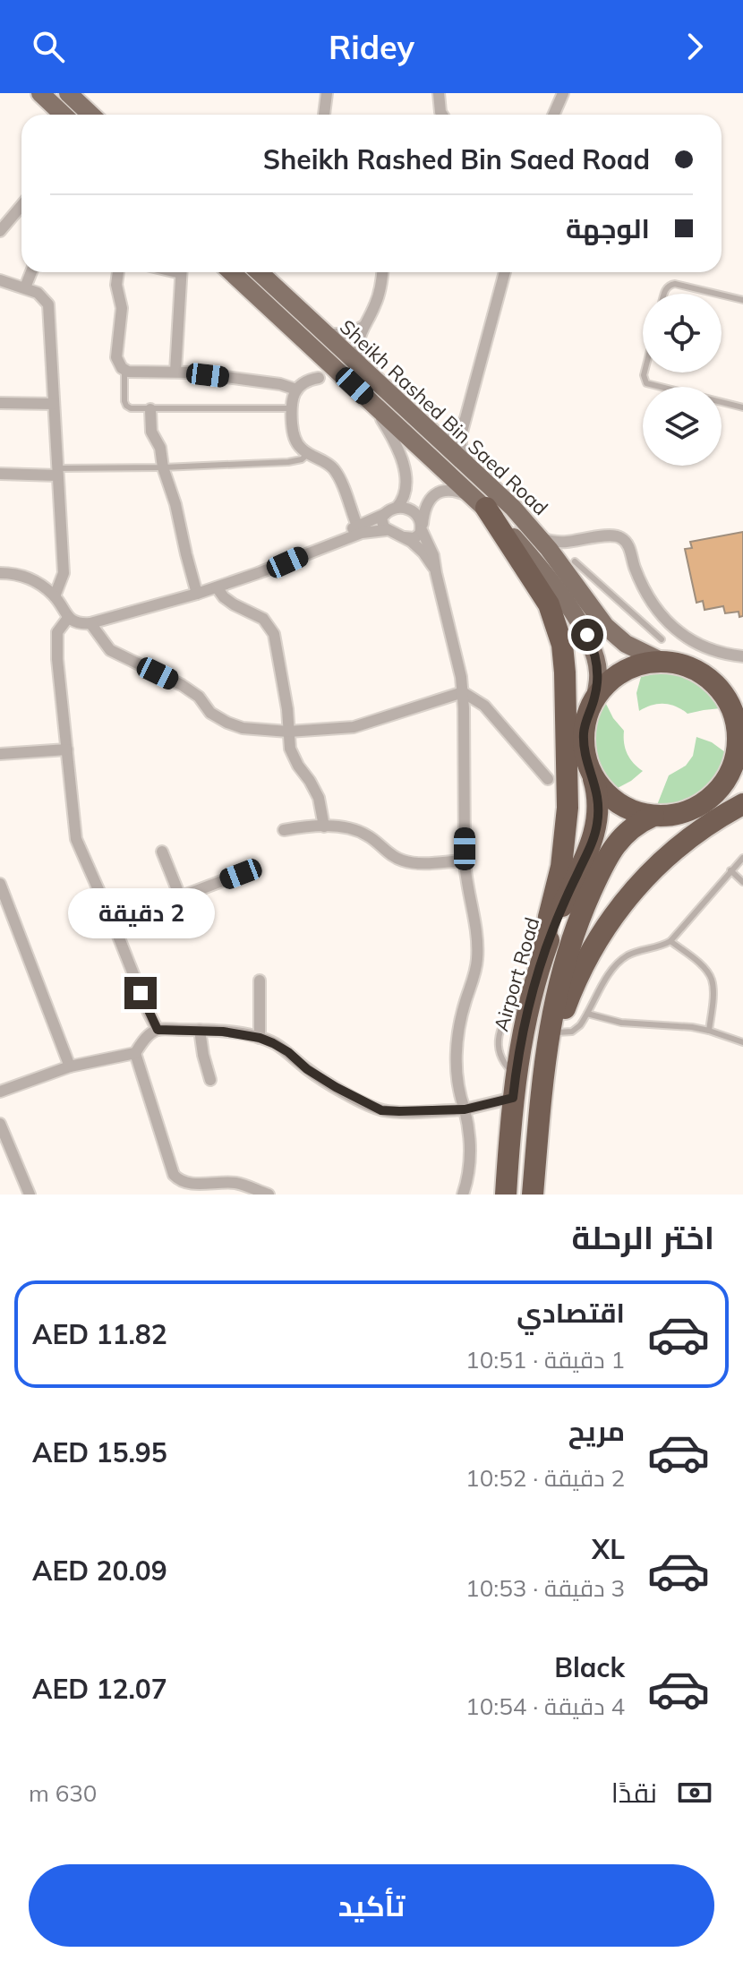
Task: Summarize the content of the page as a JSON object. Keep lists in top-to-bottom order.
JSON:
{
  "streets": {
    "highway": ["Airport Road"],
    "main road": ["Sheikh Rashed Bin Saed Road"]
  },
  "crossings": [
    ["Sheikh Rashed Bin Saed Road", "Airport Road"]
  ],
  "page": {
    "header": "Ridey",
    "banner": ["Sheikh Rashed Bin Saed Road", "الوجهة"],
    "bubble": "2 دقيقة",
    "heading": "اختر الرحلة",
    "list": [
      {
        "name": "اقتصادي",
        "note": "1 دقيقة · 10:51",
        "value": "AED 11.82"
      },
      {
        "name": "مريح",
        "note": "2 دقيقة · 10:52",
        "value": "AED 15.95"
      },
      {
        "name": "XL",
        "note": "3 دقيقة · 10:53",
        "value": "AED 20.09"
      },
      {
        "name": "Black",
        "note": "4 دقيقة · 10:54",
        "value": "AED 12.07"
      }
    ],
    "pay": ["نقدًا", "630 m"],
    "buttons": "تأكيد"
  }
}
